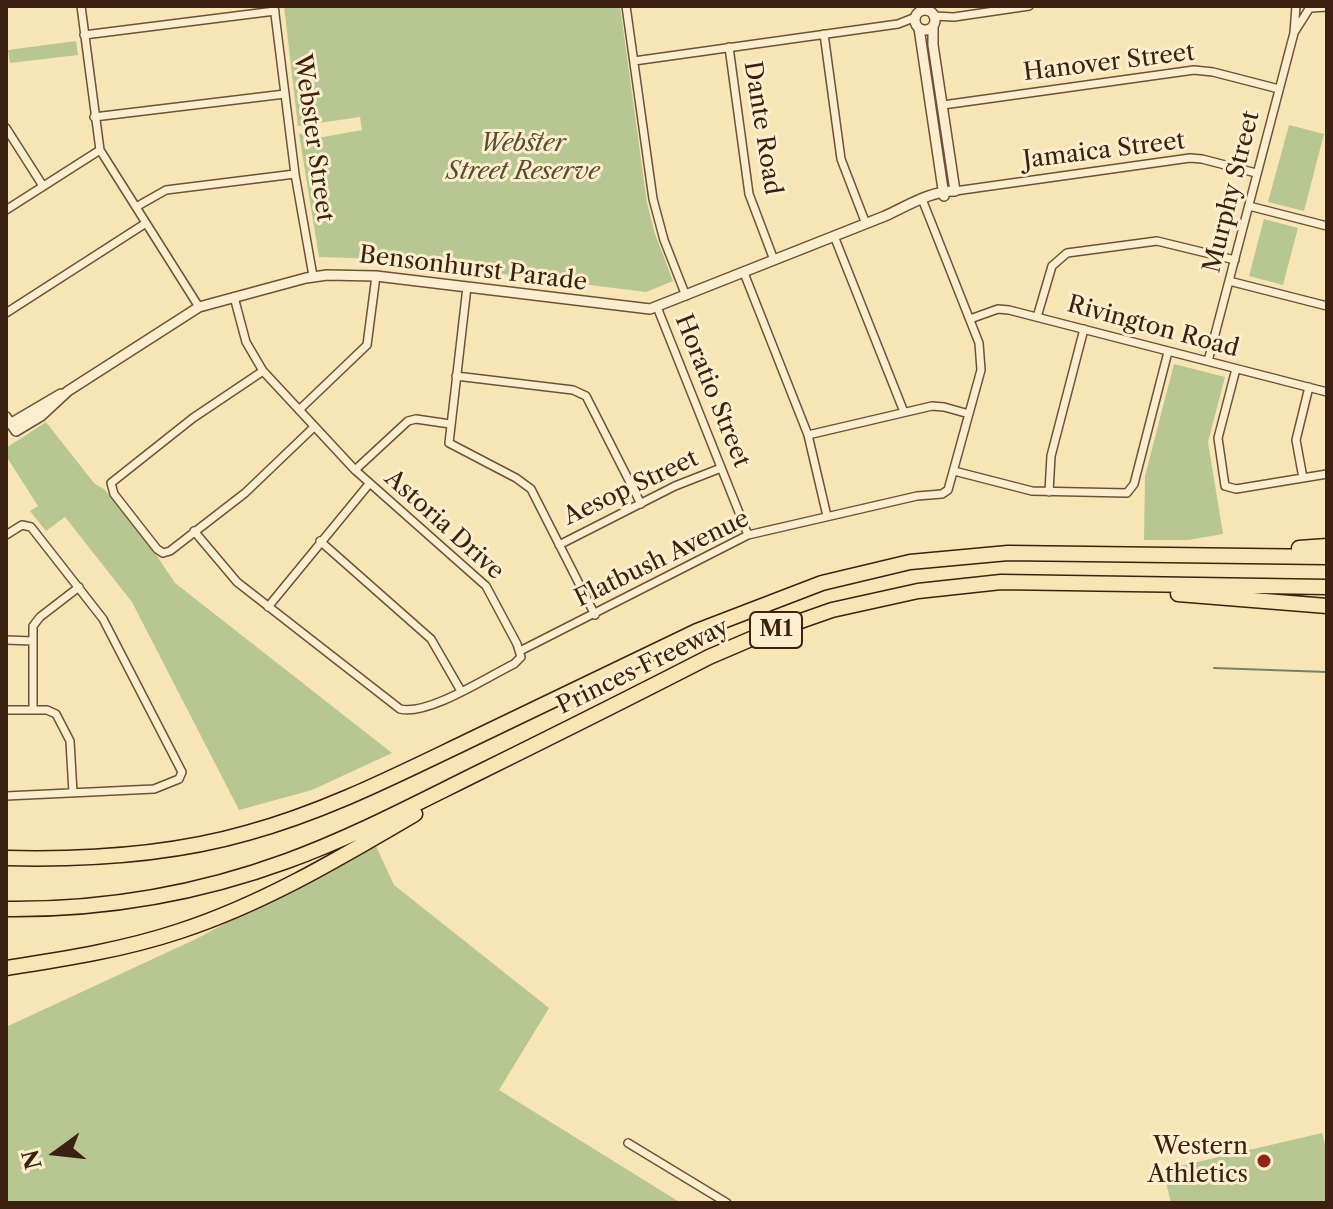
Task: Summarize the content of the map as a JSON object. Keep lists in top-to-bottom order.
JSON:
{
  "streets": {
    "highway": ["M1", "Princes Freeway"],
    "street": [
      "Hanover Street",
      "Dante Road",
      "Webster Street",
      "Jamaica Street",
      "Murphy Street",
      "Bensonhurst Parade",
      "Rivington Road",
      "Horatio Street",
      "Aesop Street",
      "Astoria Drive",
      "Flatbush Avenue"
    ]
  },
  "crossings": [
    ["Hanover Street", "Murphy Street"],
    ["Dante Road", "Bensonhurst Parade"],
    ["Webster Street", "Bensonhurst Parade"],
    ["Jamaica Street", "Murphy Street"],
    ["Jamaica Street", "Bensonhurst Parade"],
    ["Murphy Street", "Rivington Road"],
    ["Bensonhurst Parade", "Horatio Street"],
    ["Bensonhurst Parade", "Astoria Drive"],
    ["Horatio Street", "Aesop Street"],
    ["Horatio Street", "Flatbush Avenue"],
    ["Astoria Drive", "Flatbush Avenue"]
  ],
  "parks": ["Webster Street Reserve"],
  "places": ["Western Athletics"],
  "north": "left"
}
